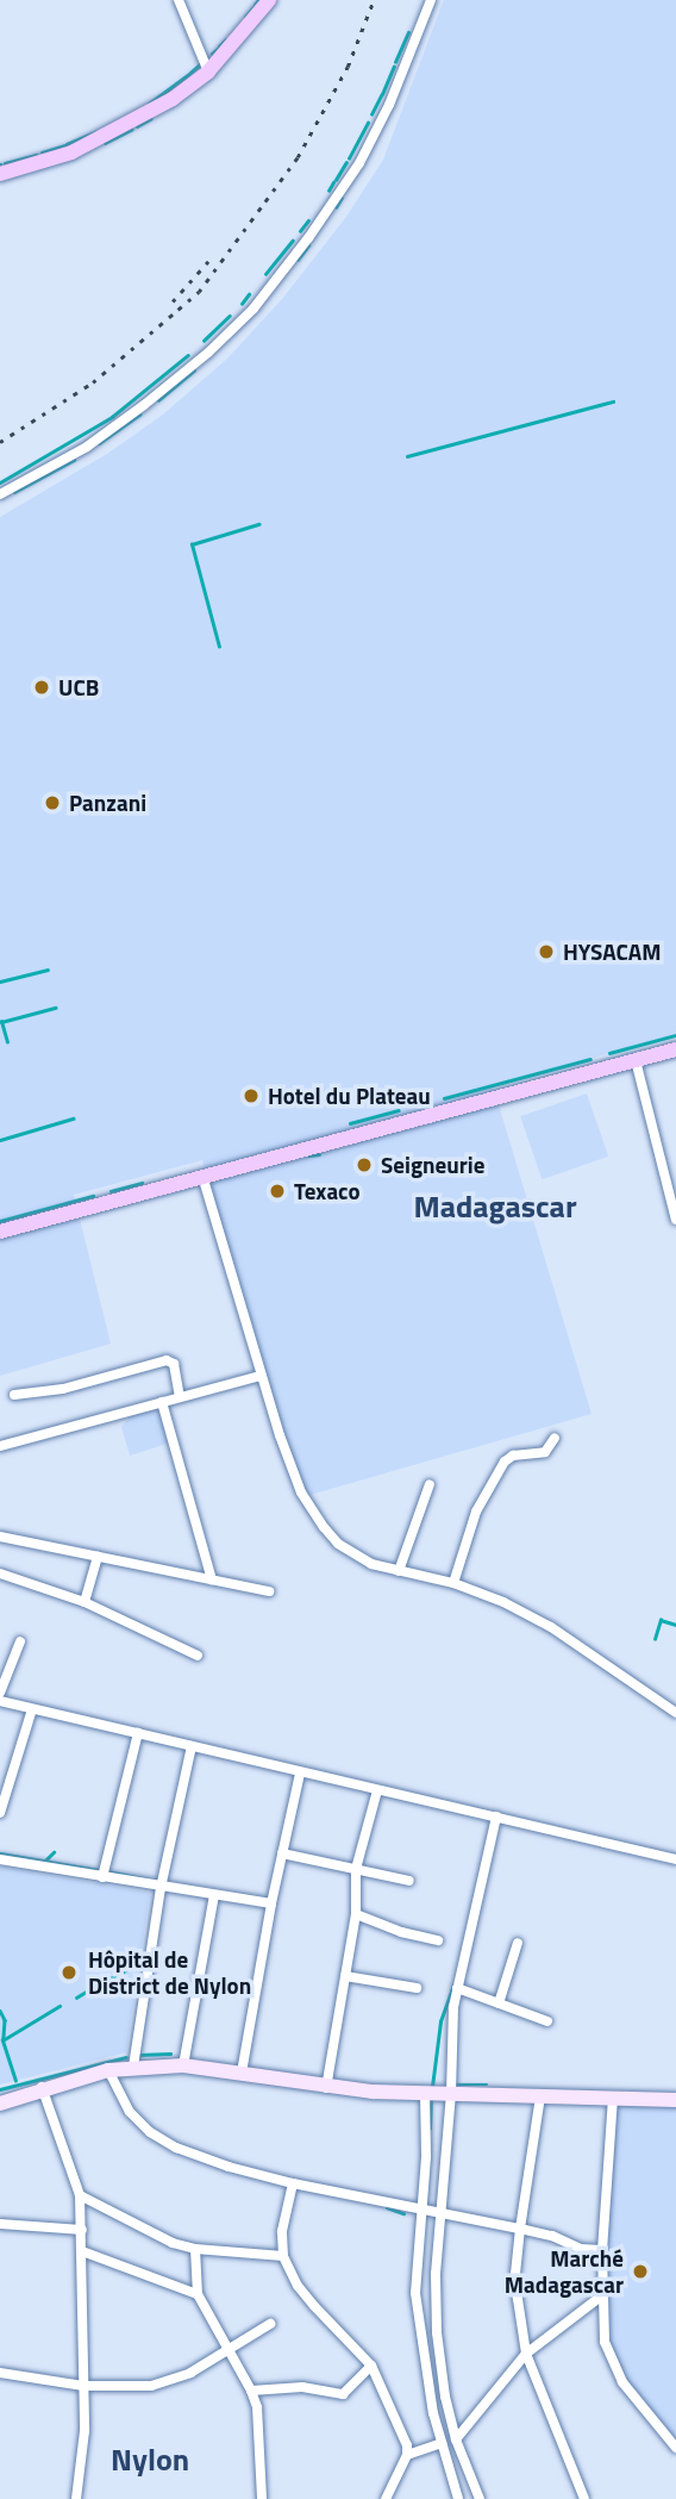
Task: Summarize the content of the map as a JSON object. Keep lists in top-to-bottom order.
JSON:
{
  "districts": ["Madagascar", "Nylon"],
  "places": [
    "UCB",
    "Panzani",
    "HYSACAM",
    "Hotel du Plateau",
    "Seigneurie",
    "Texaco",
    "Hôpital de District de Nylon",
    "Marché Madagascar"
  ]
}
